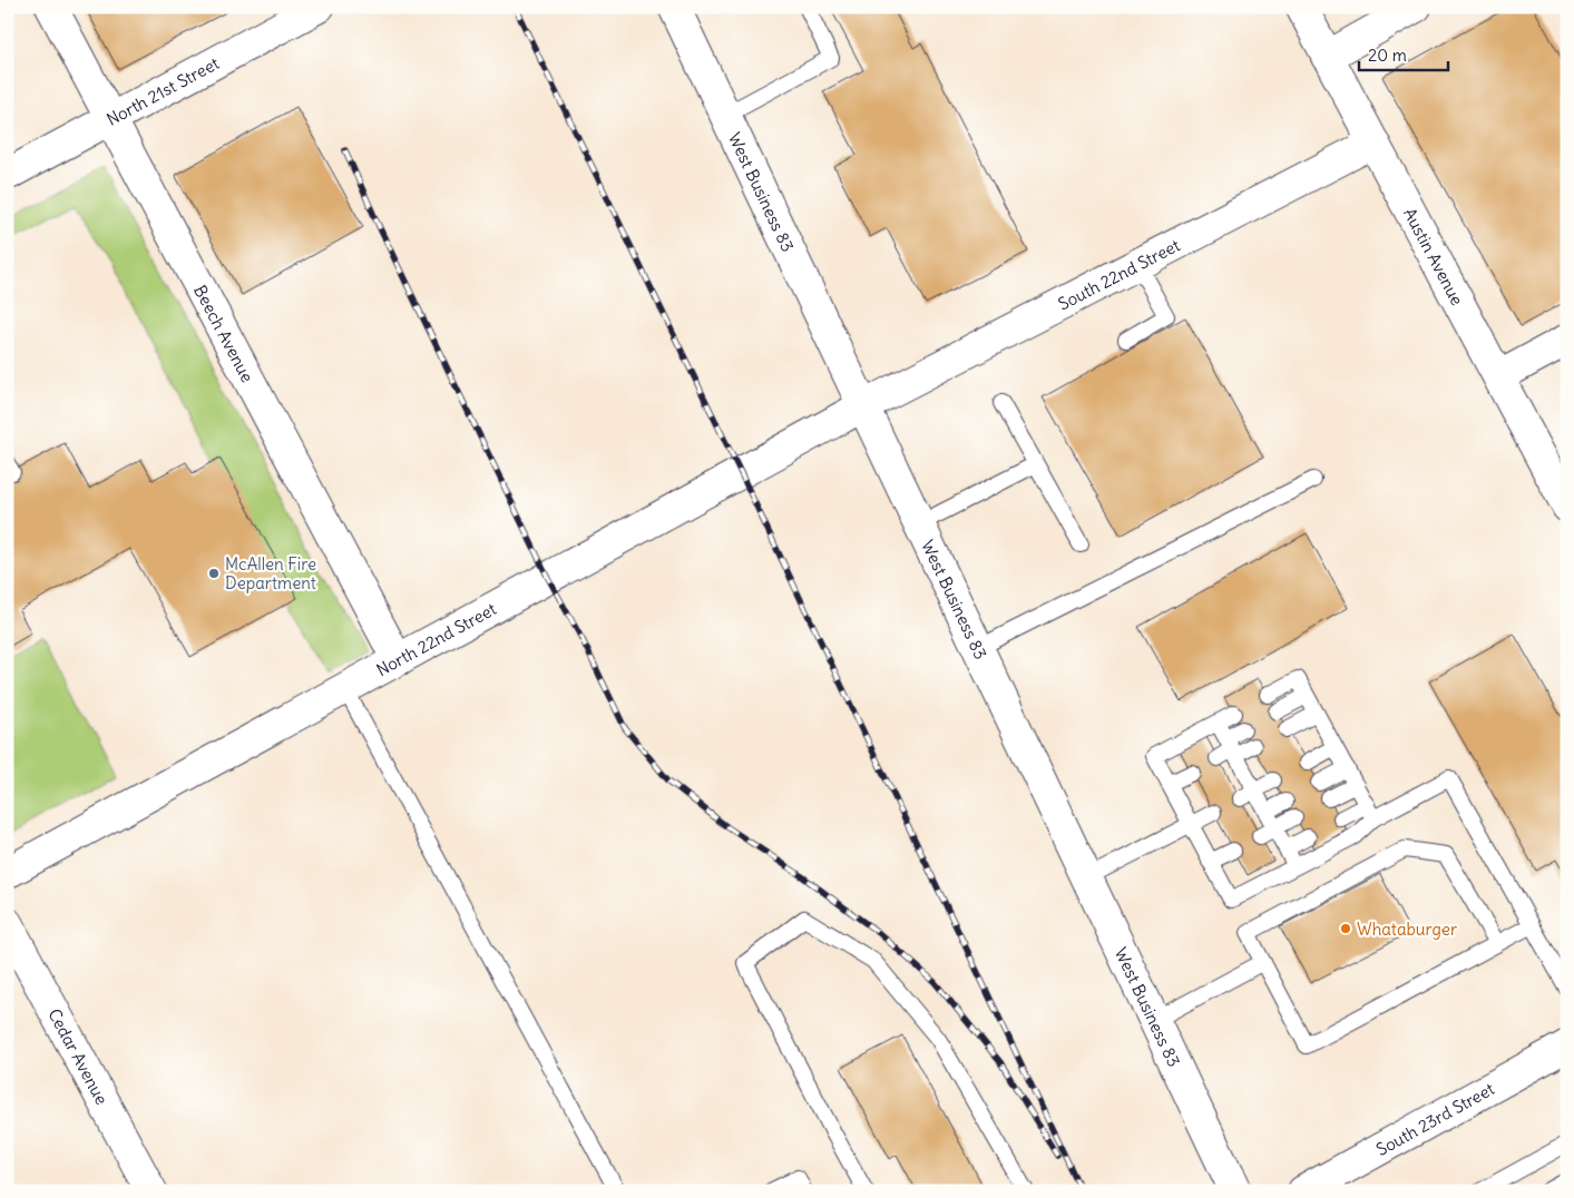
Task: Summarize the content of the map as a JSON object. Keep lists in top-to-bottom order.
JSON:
{
  "streets": {
    "street": [
      "North 21st Street",
      "West Business 83",
      "Austin Avenue",
      "South 22nd Street",
      "Beech Avenue",
      "North 22nd Street",
      "Cedar Avenue",
      "South 23rd Street"
    ]
  },
  "crossings": [
    ["North 21st Street", "Beech Avenue"],
    ["West Business 83", "South 22nd Street"],
    ["West Business 83", "North 22nd Street"],
    ["Austin Avenue", "South 22nd Street"],
    ["South 22nd Street", "North 22nd Street"],
    ["Beech Avenue", "North 22nd Street"]
  ],
  "places": ["McAllen Fire Department", "Whataburger"],
  "scale_bar": "20 m"
}
